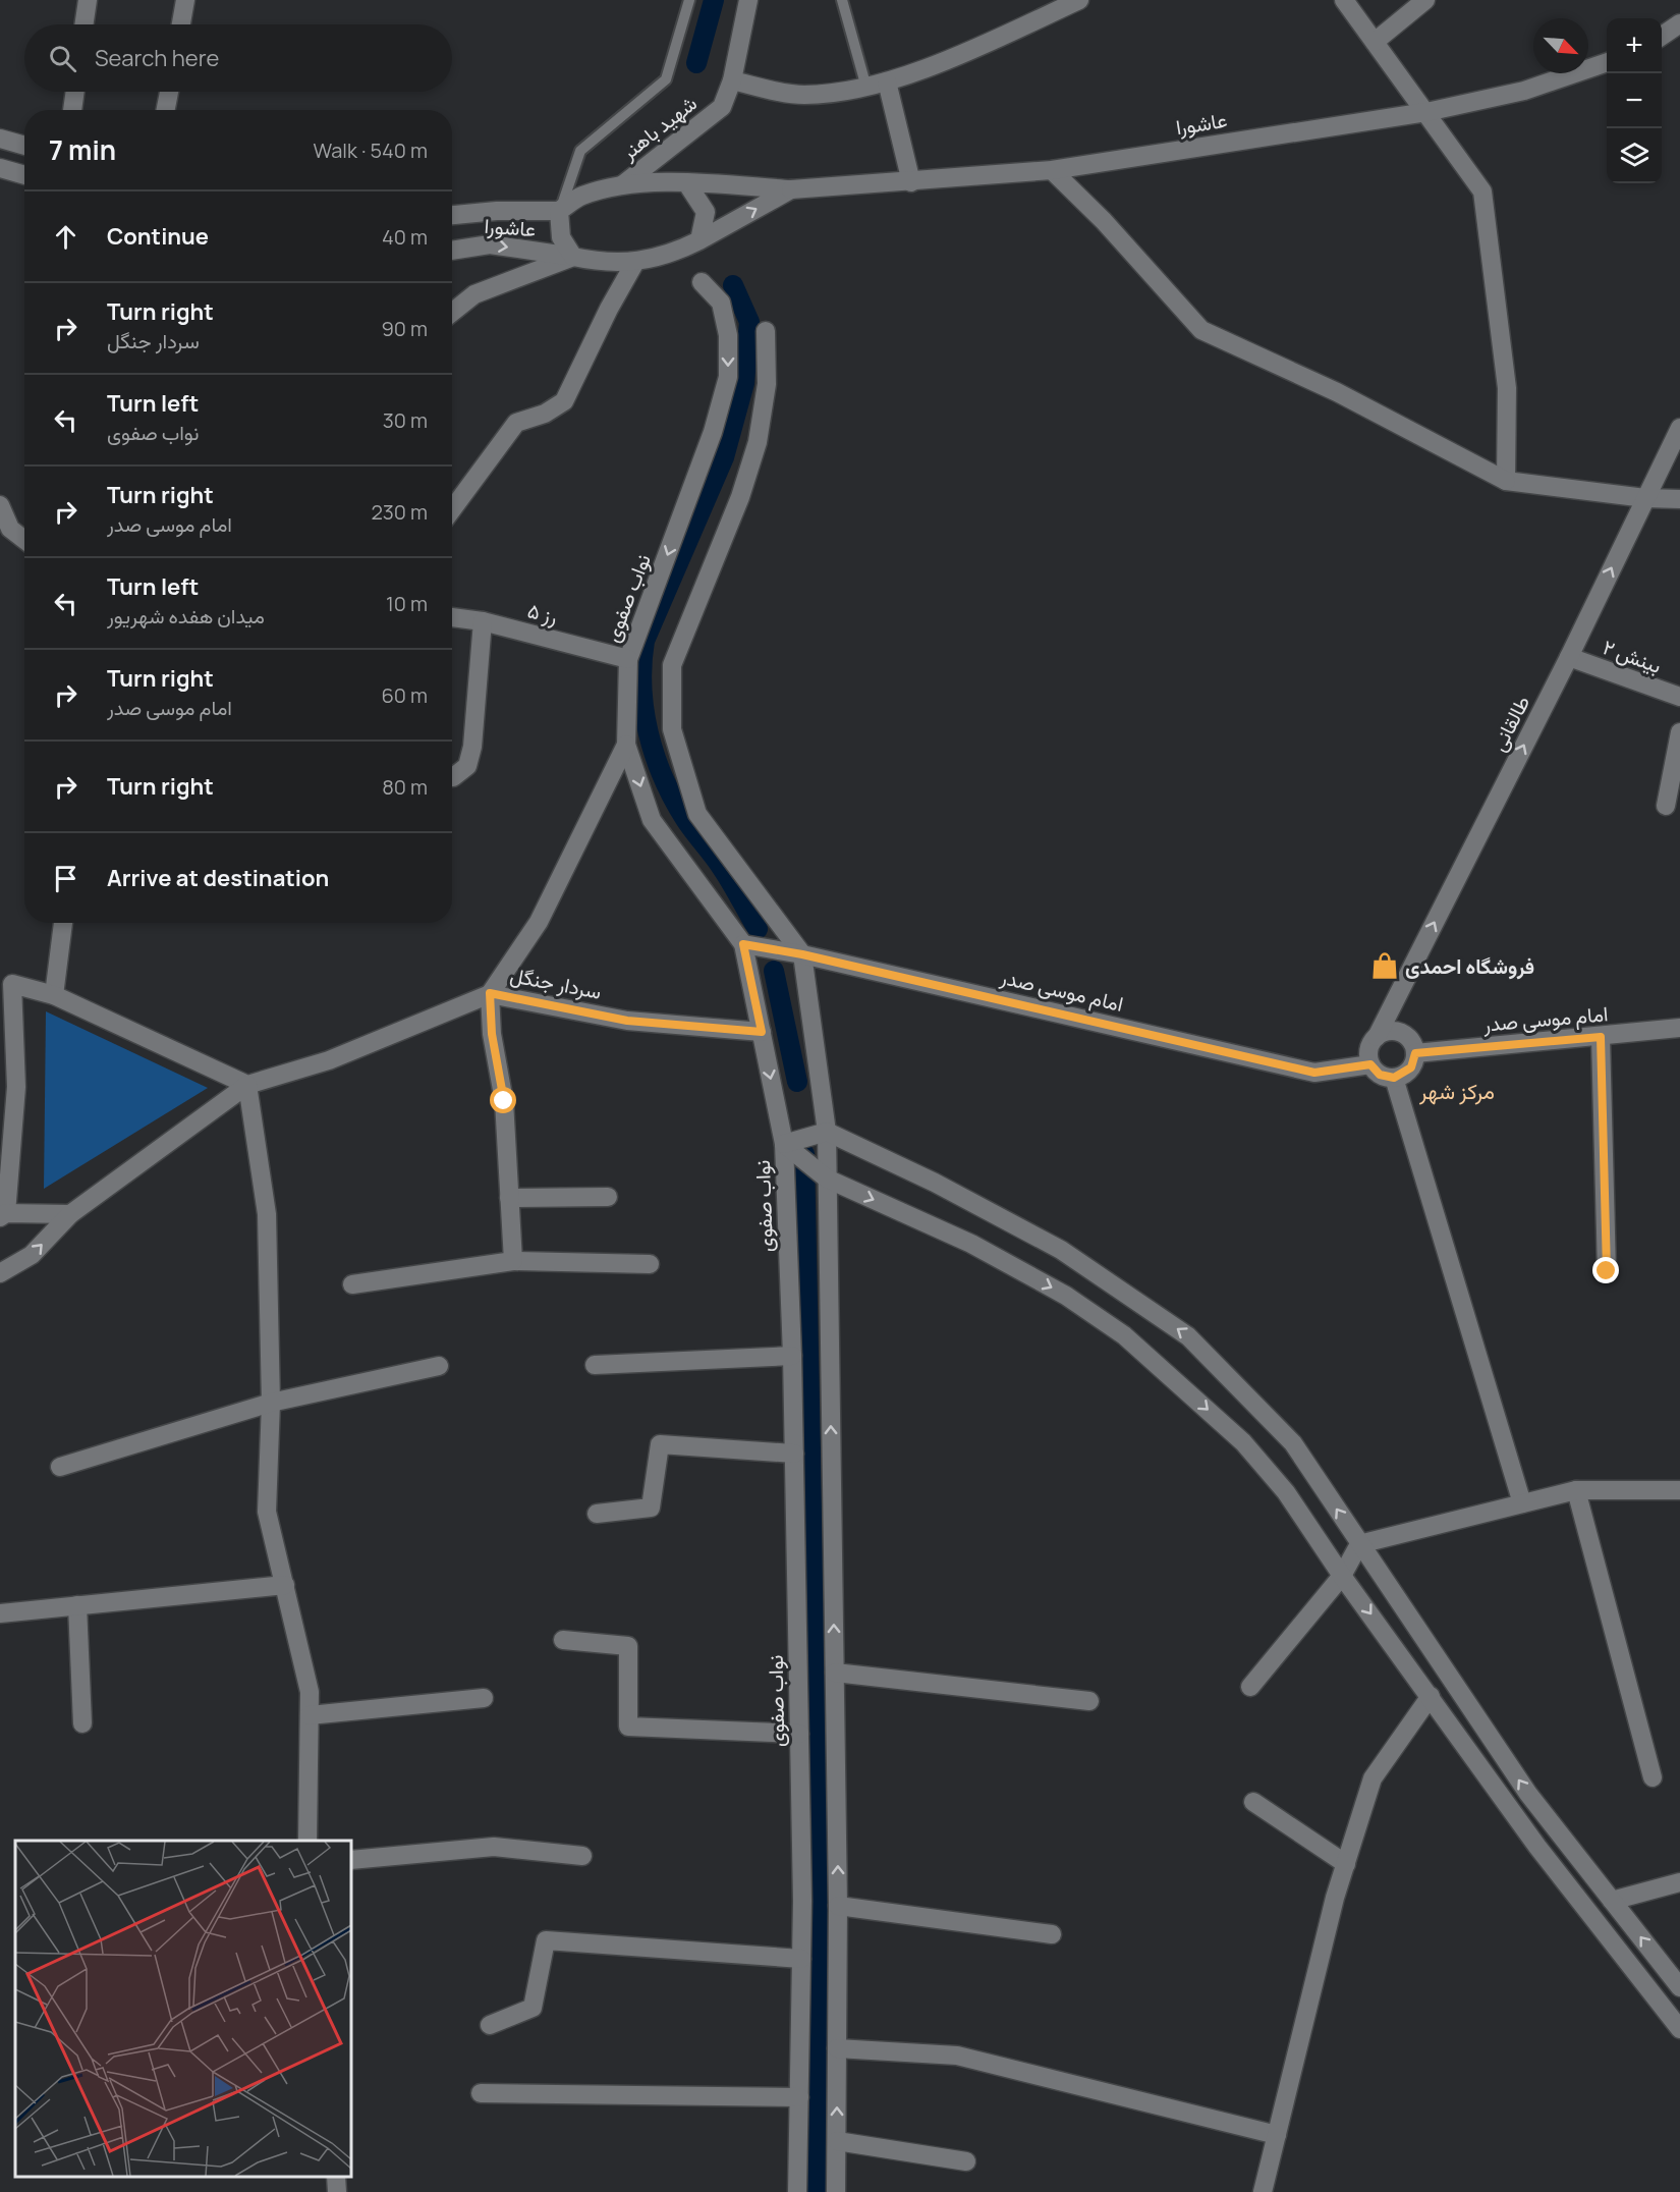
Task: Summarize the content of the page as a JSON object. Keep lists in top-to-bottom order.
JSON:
{
  "streets": {
    "street": [
      "عاشورا",
      "شهید باهنر",
      "نواب صفوی",
      "رز ۵",
      "بینش ۲",
      "طالقانی",
      "سردار جنگل",
      "امام موسی صدر"
    ]
  },
  "crossings": [
    ["عاشورا", "شهید باهنر"],
    ["نواب صفوی", "رز ۵"],
    ["نواب صفوی", "سردار جنگل"],
    ["نواب صفوی", "امام موسی صدر"],
    ["بینش ۲", "طالقانی"],
    ["طالقانی", "امام موسی صدر"]
  ],
  "one_way": ["طالقانی"],
  "districts": ["مرکز شهر"],
  "places": {
    "shop": ["فروشگاه احمدی"]
  },
  "north": "bottom right",
  "page": {
    "map_buttons": ["+", "−"],
    "search": "Search here",
    "heading": ["7 min", "Walk · 540 m"],
    "list": [
      ["Continue", "40 m"],
      ["Turn right", "سردار جنگل", "90 m"],
      ["Turn left", "نواب صفوی", "30 m"],
      ["Turn right", "امام موسی صدر", "230 m"],
      ["Turn left", "میدان هفده شهریور", "10 m"],
      ["Turn right", "امام موسی صدر", "60 m"],
      ["Turn right", "80 m"],
      "Arrive at destination"
    ]
  }
}
